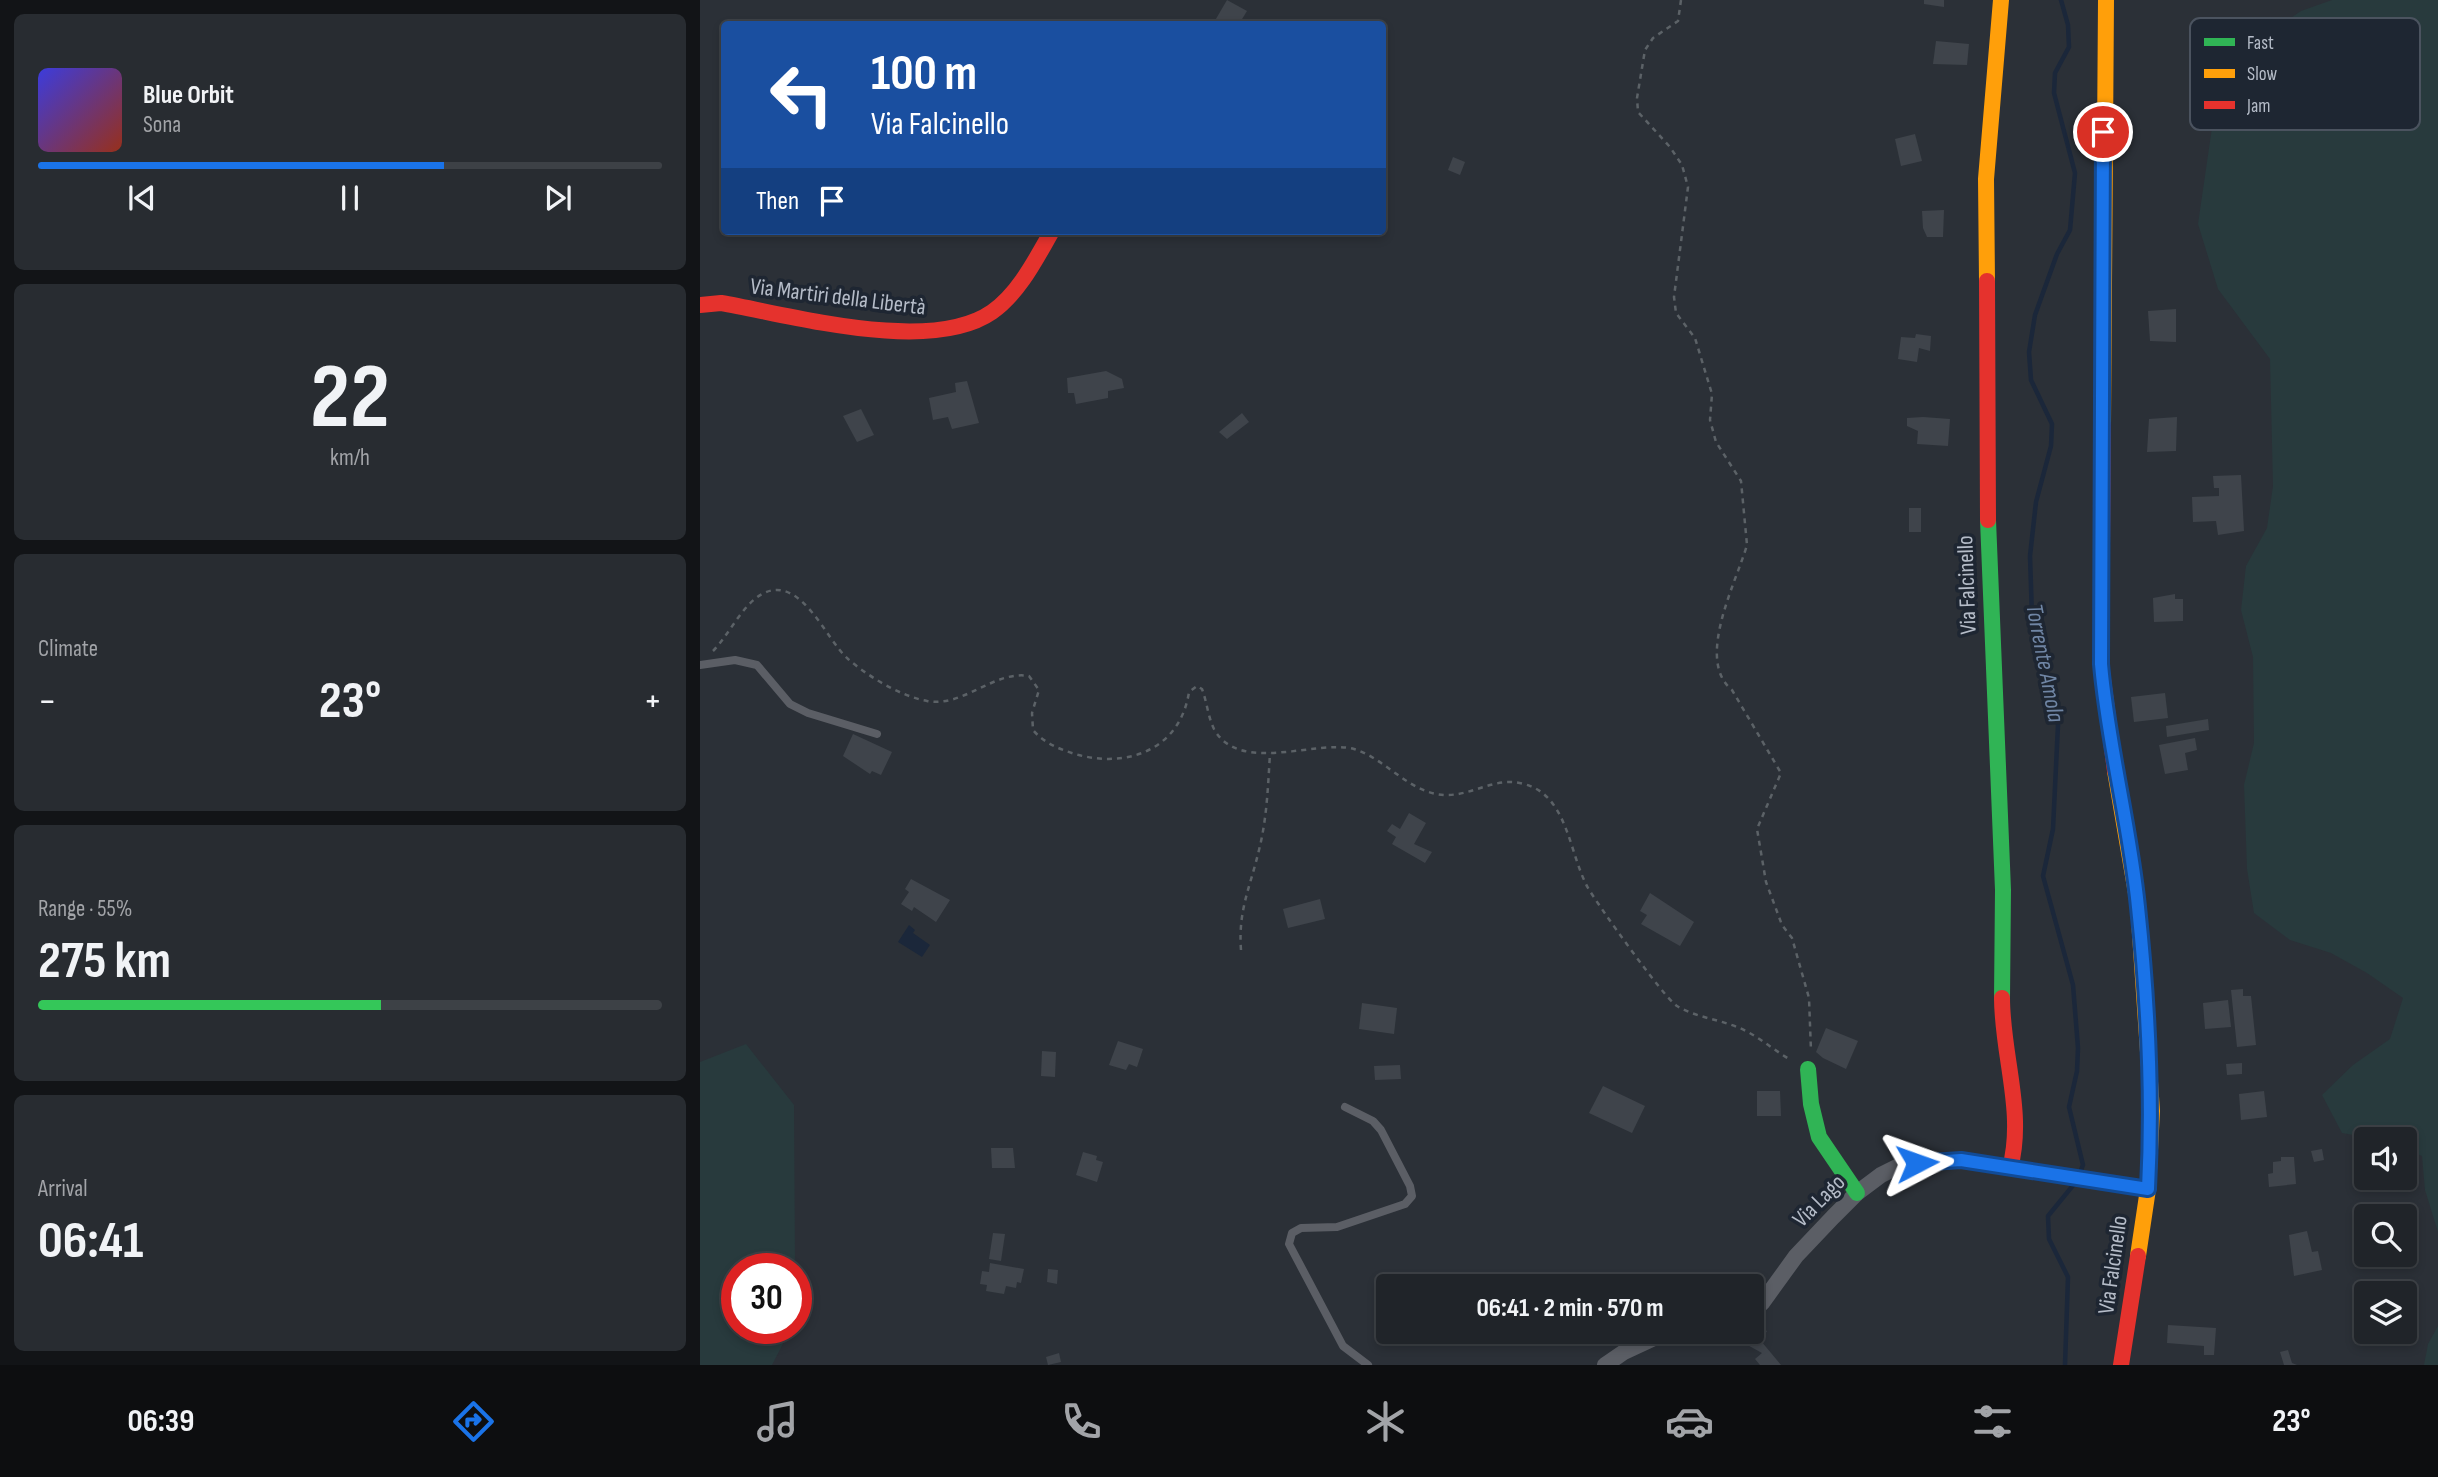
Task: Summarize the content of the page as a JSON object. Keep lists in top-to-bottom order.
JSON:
{
  "streets": {
    "street": ["Via Martiri della Libertà", "Via Falcinello", "Via Lago"]
  },
  "crossings": [
    ["Via Falcinello", "Via Lago"]
  ],
  "water": ["Torrente Amola"],
  "legend": ["Fast", "Slow", "Jam"],
  "page": {
    "turn": ["100 m", "Via Falcinello"],
    "song": ["Blue Orbit", "Sona"],
    "then": "Then",
    "tile": [
      ["22", "km/h"],
      "Climate",
      ["Range · 55%", "275 km"],
      ["Arrival", "06:41"]
    ],
    "heat": ["−", "23°", "+"],
    "limit": "30",
    "trip": "06:41 · 2 min · 570 m",
    "tabs": ["06:39", "23°"]
  }
}
